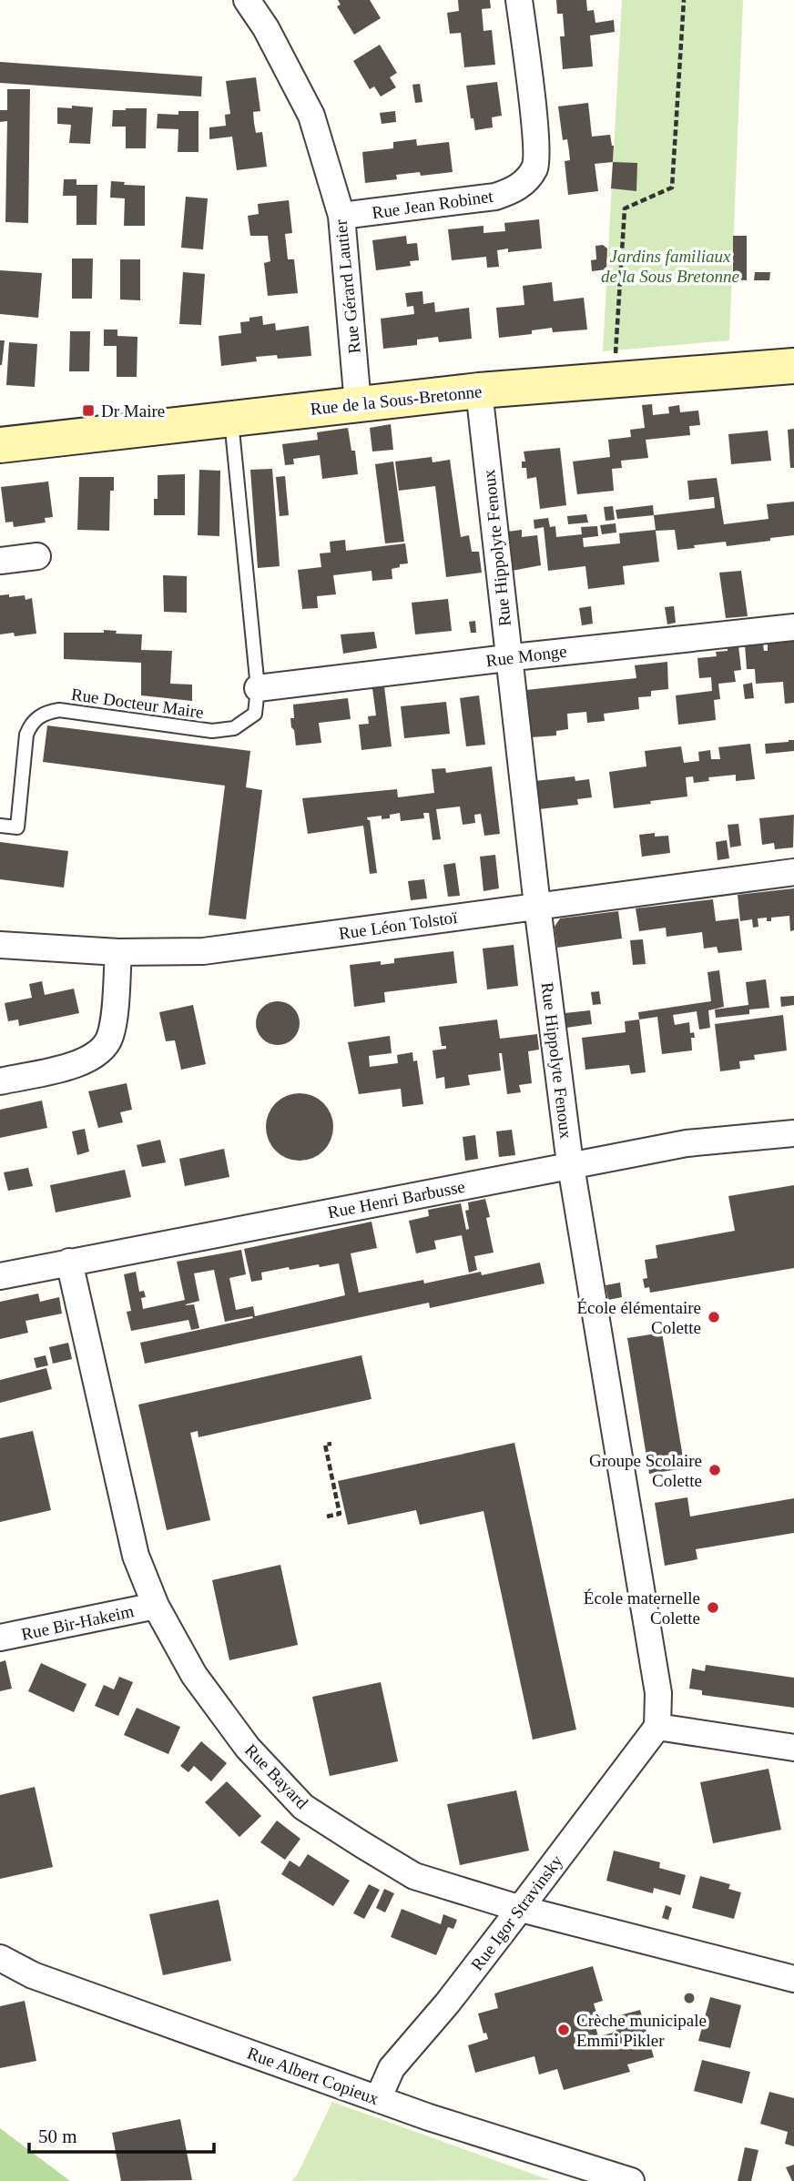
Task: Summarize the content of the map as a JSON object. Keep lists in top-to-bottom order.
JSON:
{
  "streets": {
    "street": [
      "Rue Jean Robinet",
      "Rue Gérard Lautier",
      "Rue de la Sous-Bretonne",
      "Rue Hippolyte Fenoux",
      "Rue Monge",
      "Rue Léon Tolstoï",
      "Rue Henri Barbusse",
      "Rue Bir-Hakeim",
      "Rue Bayard",
      "Rue Igor Stravinsky",
      "Rue Albert Copieux"
    ],
    "lane": ["Rue Docteur Maire"]
  },
  "crossings": [
    ["Rue Jean Robinet", "Rue Gérard Lautier"],
    ["Rue Gérard Lautier", "Rue de la Sous-Bretonne"],
    ["Rue de la Sous-Bretonne", "Rue Hippolyte Fenoux"],
    ["Rue de la Sous-Bretonne", "Rue Docteur Maire"],
    ["Rue Hippolyte Fenoux", "Rue Monge"],
    ["Rue Hippolyte Fenoux", "Rue Léon Tolstoï"],
    ["Rue Hippolyte Fenoux", "Rue Henri Barbusse"],
    ["Rue Hippolyte Fenoux", "Rue Igor Stravinsky"],
    ["Rue Monge", "Rue Docteur Maire"],
    ["Rue Henri Barbusse", "Rue Bayard"],
    ["Rue Bir-Hakeim", "Rue Bayard"],
    ["Rue Bayard", "Rue Igor Stravinsky"],
    ["Rue Igor Stravinsky", "Rue Albert Copieux"]
  ],
  "parks": ["Jardins familiaux de la Sous Bretonne"],
  "places": {
    "transit": ["Dr Maire"],
    "other": [
      "École élémentaire Colette",
      "Groupe Scolaire Colette",
      "École maternelle Colette",
      "Crèche municipale Emmi Pikler"
    ]
  },
  "scale_bar": "50 m"
}
